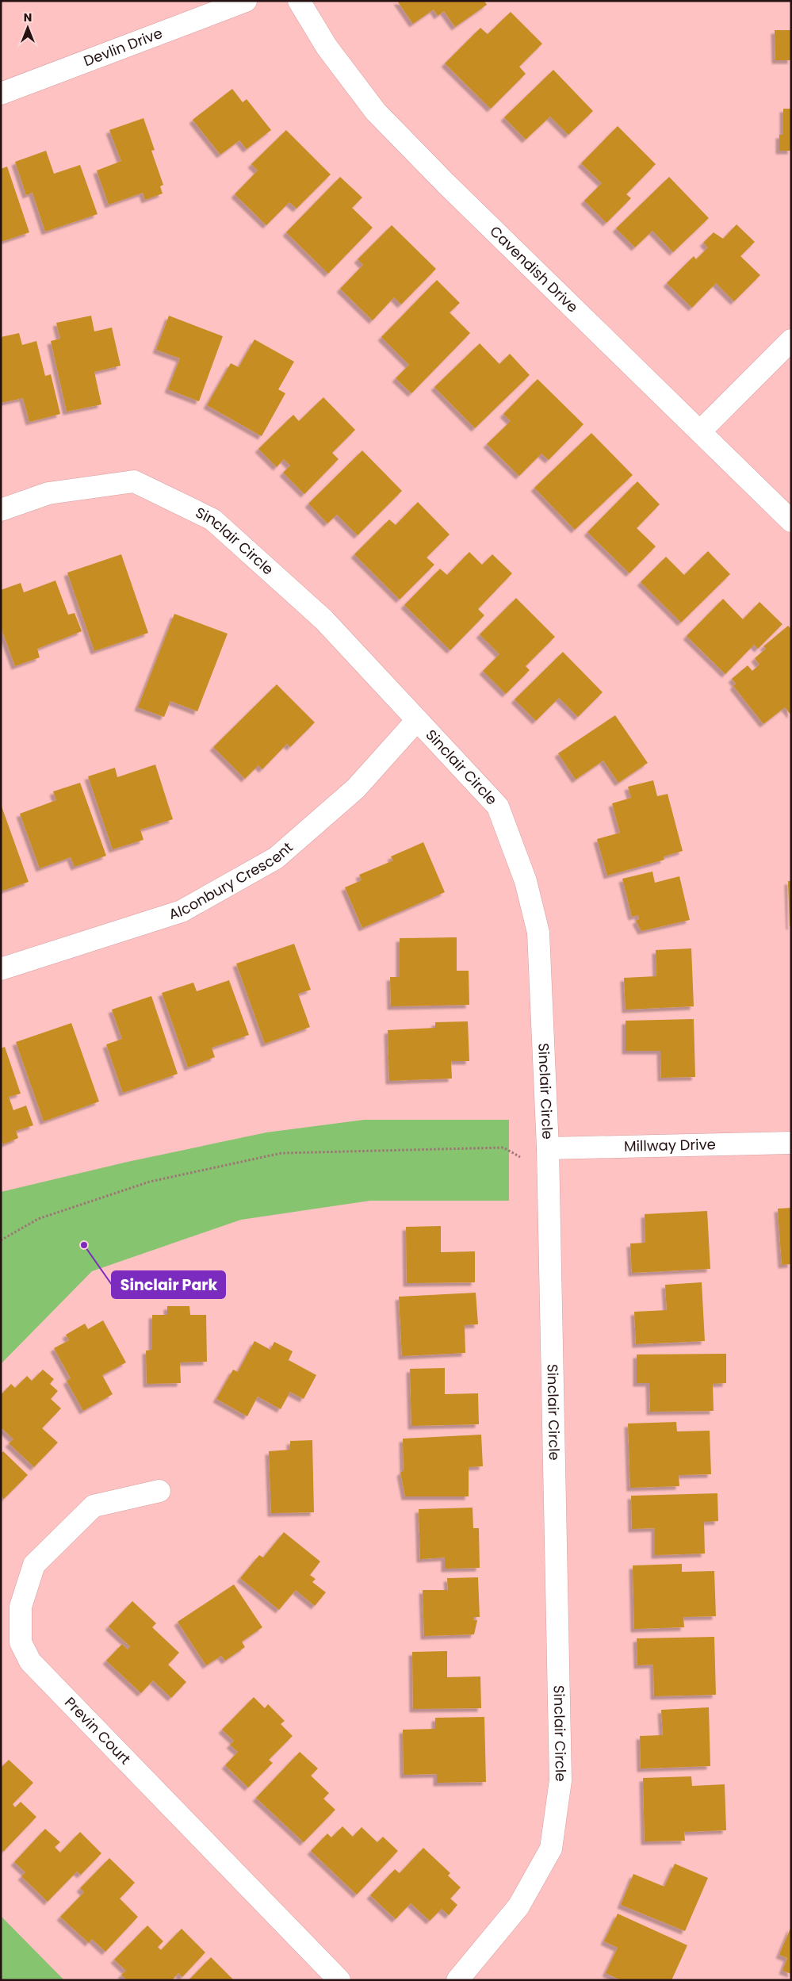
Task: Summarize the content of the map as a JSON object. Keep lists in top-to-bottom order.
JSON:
{
  "streets": {
    "street": [
      "Devlin Drive",
      "Cavendish Drive",
      "Sinclair Circle",
      "Alconbury Crescent",
      "Millway Drive",
      "Previn Court"
    ]
  },
  "crossings": [
    ["Sinclair Circle", "Alconbury Crescent"],
    ["Sinclair Circle", "Millway Drive"]
  ],
  "places": ["Sinclair Park"],
  "north": "top"
}
